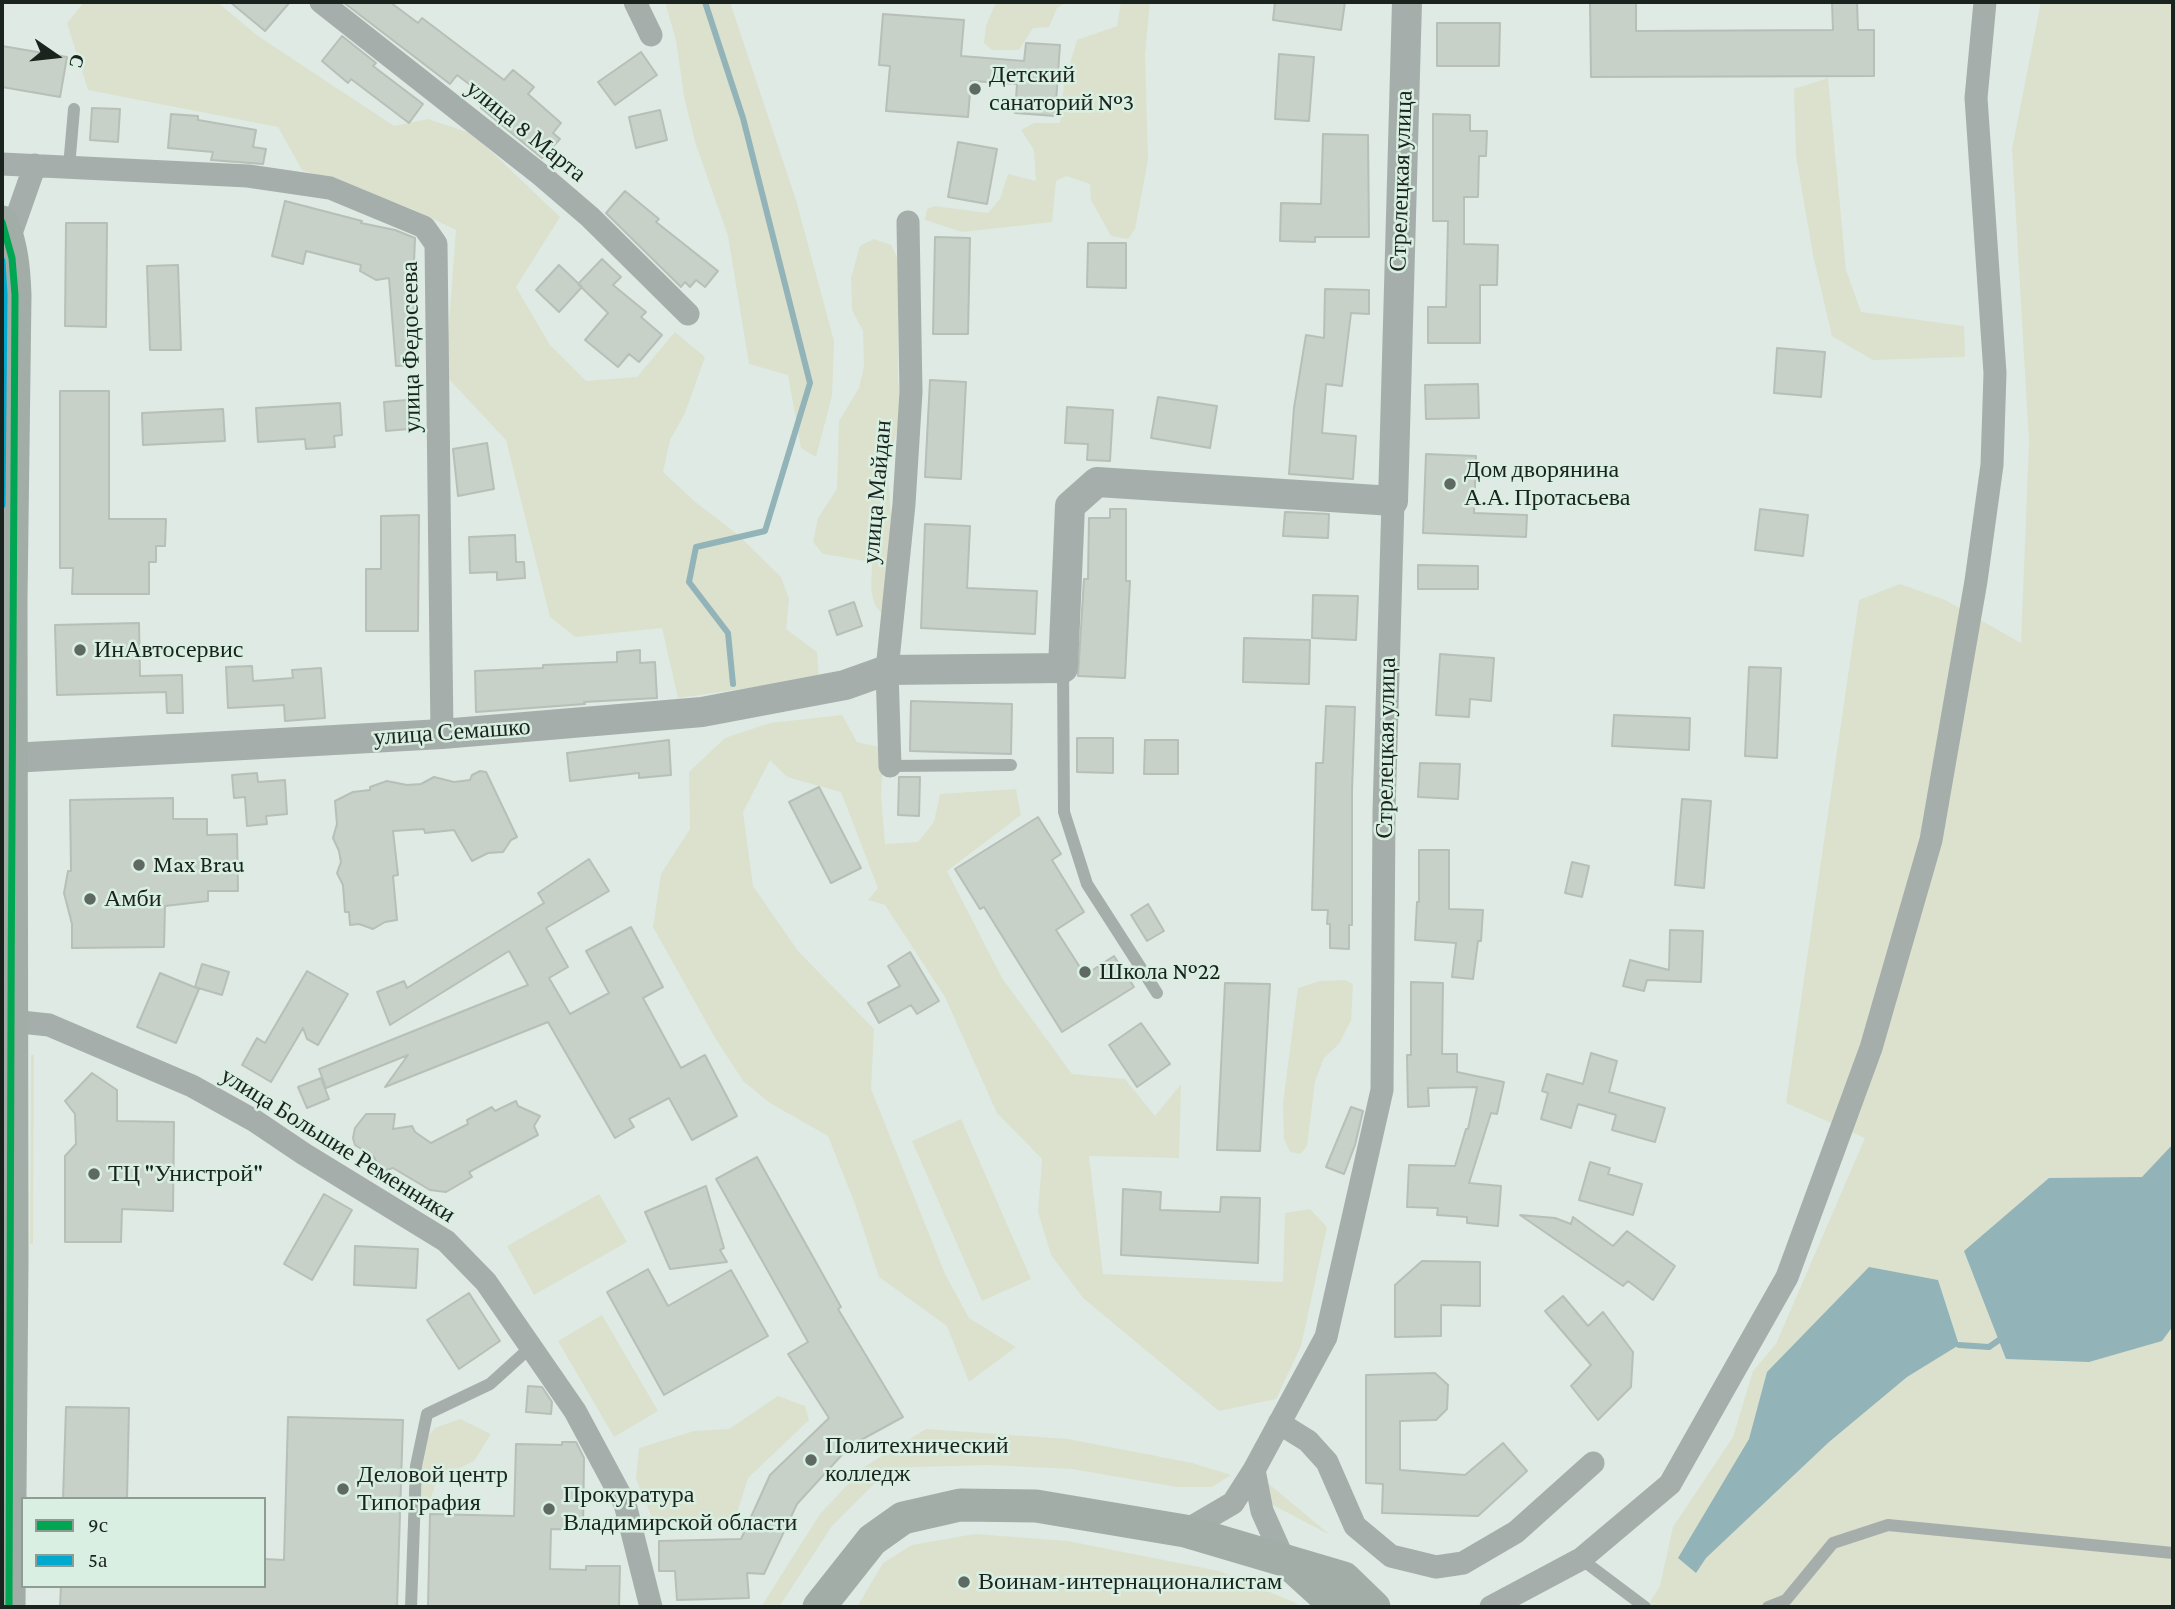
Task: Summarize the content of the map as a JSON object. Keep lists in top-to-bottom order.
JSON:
{
  "streets": {
    "street": [
      "улица 8 Марта",
      "Стрелецкая улица",
      "улица Федосеева",
      "улица Майдан",
      "улица Семашко",
      "улица Большие Ременники"
    ]
  },
  "crossings": [
    ["улица Федосеева", "улица Семашко"],
    ["улица Майдан", "улица Семашко"]
  ],
  "places": [
    "Детский санаторий №3",
    "Дом дворянина А.А. Протасьева",
    "ИнАвтосервис",
    "Max Brau",
    "Амби",
    "Школа №22",
    "ТЦ \"Унистрой\"",
    "Политехнический колледж",
    "Деловой центр Типография",
    "Прокуратура Владимирской области",
    "Воинам-интернационалистам"
  ],
  "lines": ["transit line 9с", "transit line 5а"],
  "legend": ["9с", "5а"],
  "north": "right"
}
